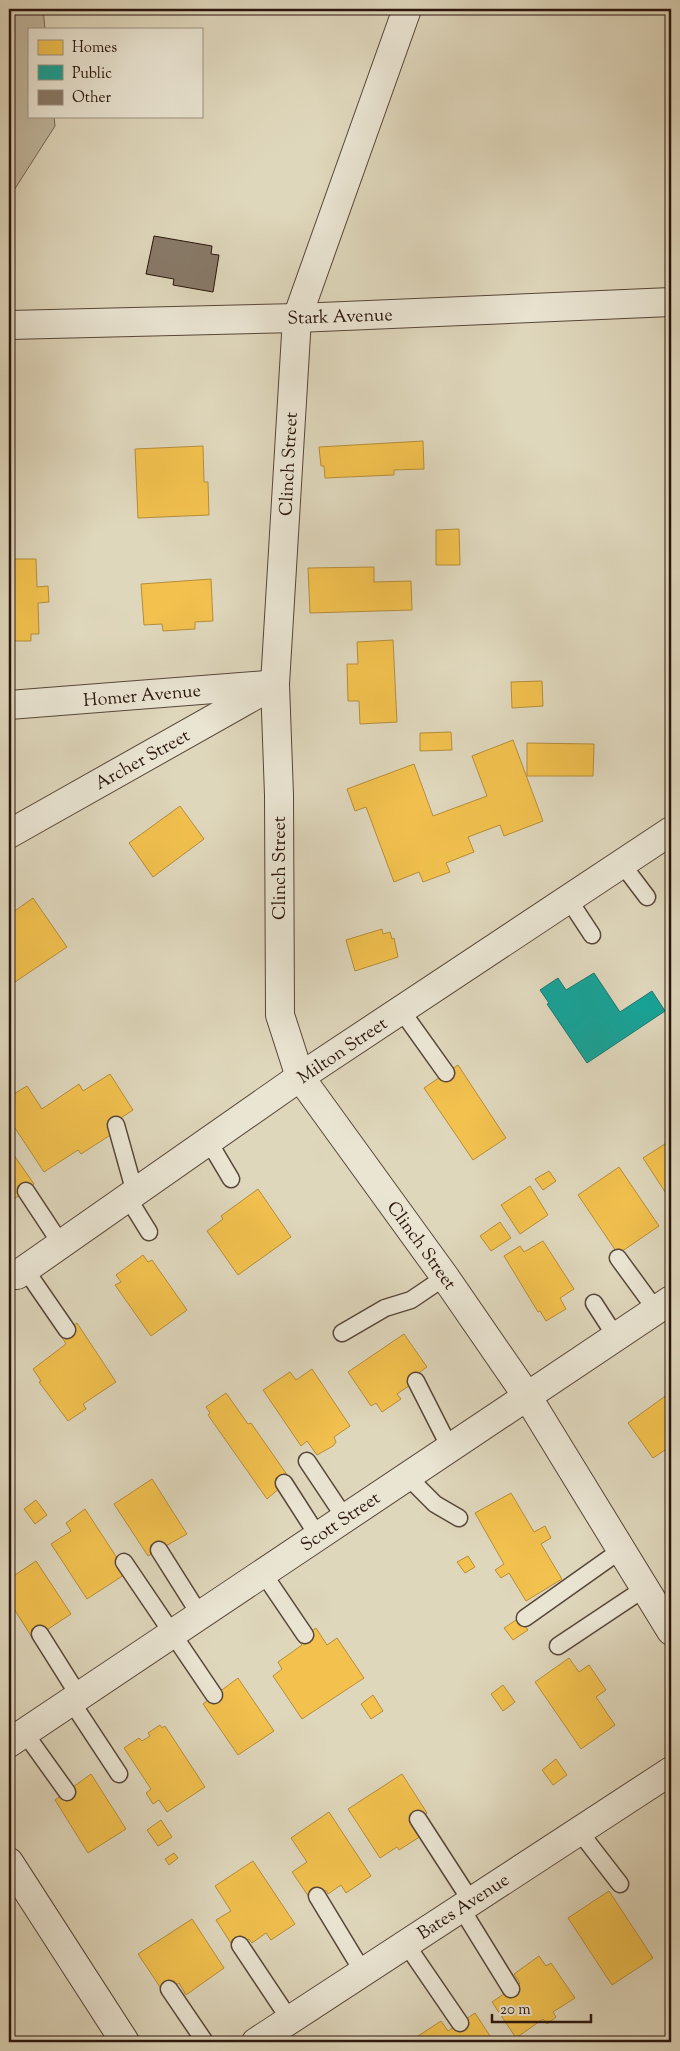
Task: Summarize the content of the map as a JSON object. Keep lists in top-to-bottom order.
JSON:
{
  "streets": {
    "street": [
      "Stark Avenue",
      "Clinch Street",
      "Homer Avenue",
      "Archer Street",
      "Milton Street",
      "Scott Street",
      "Bates Avenue"
    ]
  },
  "crossings": [
    ["Stark Avenue", "Clinch Street"],
    ["Clinch Street", "Homer Avenue"],
    ["Clinch Street", "Archer Street"],
    ["Clinch Street", "Milton Street"],
    ["Clinch Street", "Scott Street"],
    ["Homer Avenue", "Archer Street"]
  ],
  "legend": ["Homes", "Public", "Other"],
  "scale_bar": "20 m"
}
